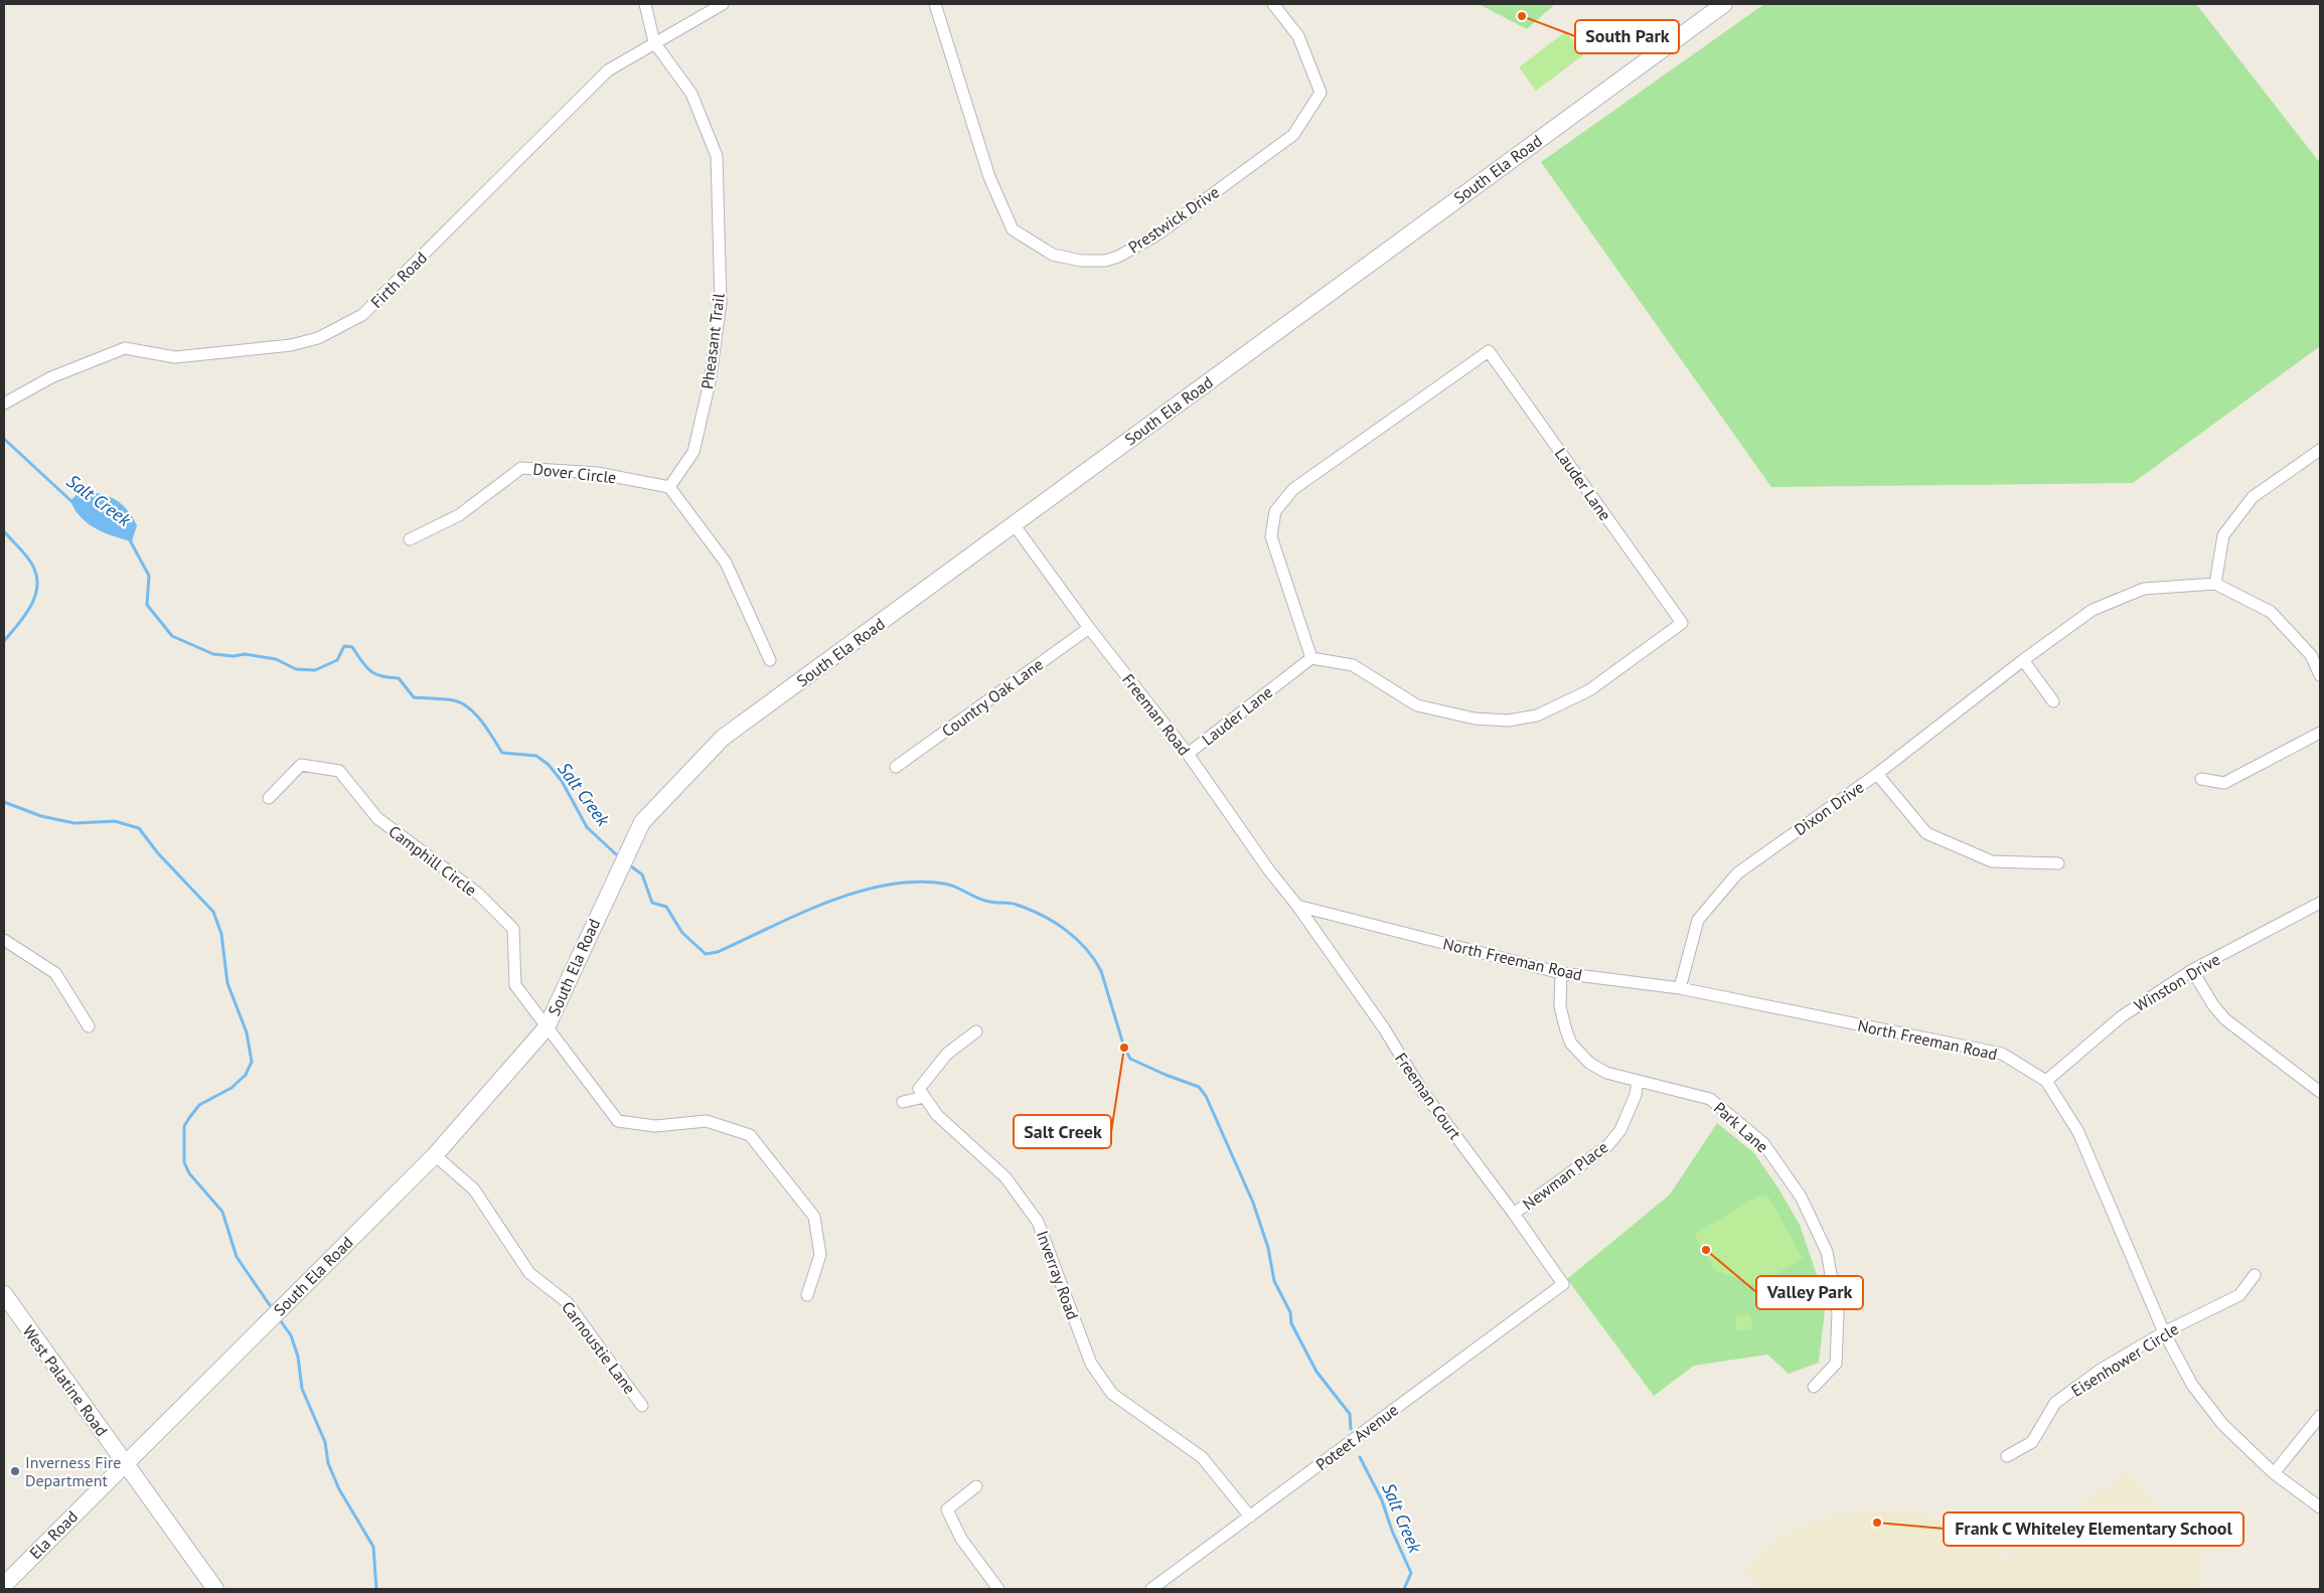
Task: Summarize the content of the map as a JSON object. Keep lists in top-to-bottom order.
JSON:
{
  "streets": {
    "main road": ["South Ela Road", "West Palatine Road", "Ela Road"],
    "street": [
      "Prestwick Drive",
      "Firth Road",
      "Pheasant Trail",
      "Dover Circle",
      "Lauder Lane",
      "Country Oak Lane",
      "Freeman Road",
      "Dixon Drive",
      "Camphill Circle",
      "North Freeman Road",
      "Winston Drive",
      "Freeman Court",
      "Park Lane",
      "Newman Place",
      "Inverray Road",
      "Carnoustie Lane",
      "Eisenhower Circle",
      "Poteet Avenue"
    ]
  },
  "crossings": [
    ["South Ela Road", "Freeman Road"],
    ["South Ela Road", "Camphill Circle"],
    ["South Ela Road", "Carnoustie Lane"],
    ["South Ela Road", "West Palatine Road"],
    ["South Ela Road", "Ela Road"],
    ["Firth Road", "Pheasant Trail"],
    ["Pheasant Trail", "Dover Circle"],
    ["Lauder Lane", "Freeman Road"],
    ["Country Oak Lane", "Freeman Road"],
    ["Freeman Road", "North Freeman Road"],
    ["Freeman Road", "Freeman Court"],
    ["Dixon Drive", "North Freeman Road"],
    ["North Freeman Road", "Winston Drive"],
    ["North Freeman Road", "Freeman Court"],
    ["North Freeman Road", "Park Lane"],
    ["North Freeman Road", "Eisenhower Circle"],
    ["Freeman Court", "Newman Place"],
    ["Freeman Court", "Poteet Avenue"],
    ["Park Lane", "Newman Place"],
    ["Inverray Road", "Poteet Avenue"],
    ["West Palatine Road", "Ela Road"]
  ],
  "water": ["Salt Creek"],
  "places": [
    "South Park",
    "Salt Creek",
    "Valley Park",
    "Inverness Fire Department",
    "Frank C Whiteley Elementary School"
  ]
}
